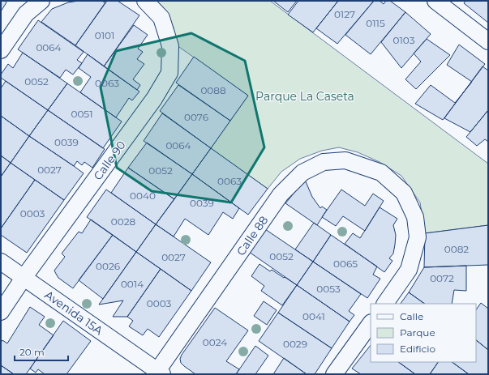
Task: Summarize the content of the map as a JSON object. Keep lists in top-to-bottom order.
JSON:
{
  "streets": {
    "street": ["Calle 90", "Calle 88", "Avenida 15A"]
  },
  "crossings": [
    ["Calle 90", "Avenida 15A"],
    ["Calle 88", "Avenida 15A"]
  ],
  "parks": ["Parque La Caseta"],
  "house_numbers": [
    "0127",
    "0115",
    "0101",
    "0103",
    "0064",
    "0052",
    "0063",
    "0088",
    "0051",
    "0076",
    "0039",
    "0064",
    "0027",
    "0052",
    "0063",
    "0040",
    "0039",
    "0003",
    "0028",
    "0082",
    "0052",
    "0027",
    "0065",
    "0026",
    "0072",
    "0014",
    "0053",
    "0003",
    "0041",
    "0024",
    "0029"
  ],
  "legend": ["Calle", "Parque", "Edificio"],
  "scale_bar": "20 m"
}
